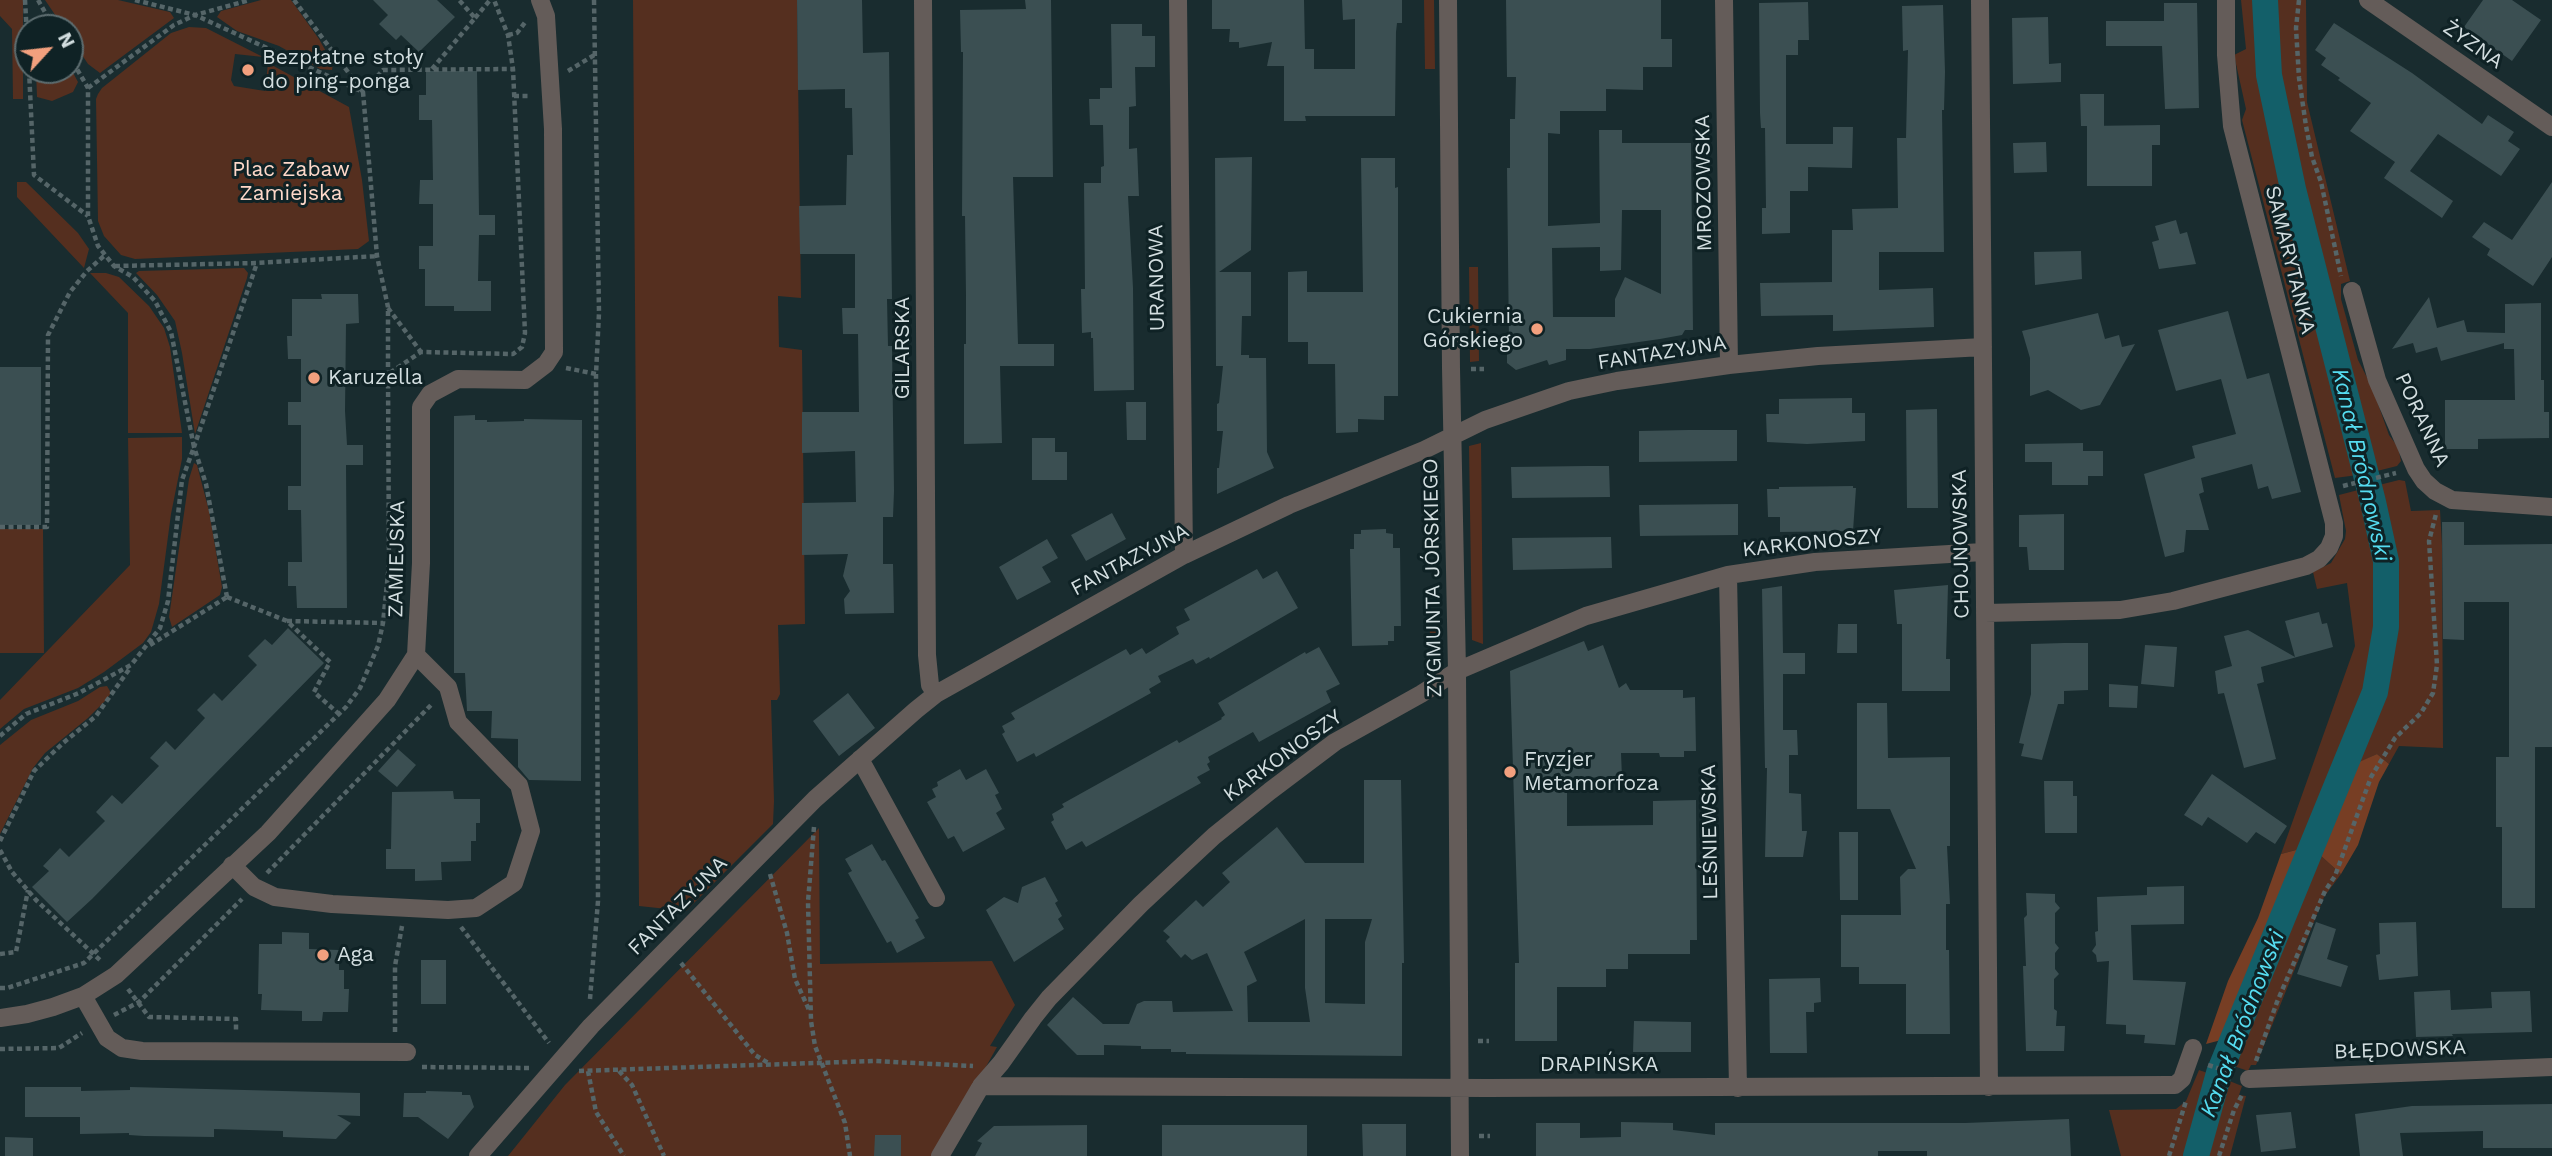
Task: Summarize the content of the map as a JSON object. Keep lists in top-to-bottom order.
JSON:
{
  "streets": {
    "street": [
      "ŻYZNA",
      "MROZOWSKA",
      "SAMARYTANKA",
      "URANOWA",
      "GILARSKA",
      "FANTAZYJNA",
      "PORANNA",
      "KARKONOSZY",
      "CHOJNOWSKA",
      "ZAMIEJSKA",
      "ZYGMUNTA JÓRSKIEGO",
      "LEŚNIEWSKA",
      "BŁĘDOWSKA",
      "DRAPIŃSKA"
    ]
  },
  "crossings": [
    ["MROZOWSKA", "FANTAZYJNA"],
    ["SAMARYTANKA", "CHOJNOWSKA"],
    ["URANOWA", "FANTAZYJNA"],
    ["GILARSKA", "FANTAZYJNA"],
    ["FANTAZYJNA", "CHOJNOWSKA"],
    ["FANTAZYJNA", "ZYGMUNTA JÓRSKIEGO"],
    ["KARKONOSZY", "CHOJNOWSKA"],
    ["KARKONOSZY", "ZYGMUNTA JÓRSKIEGO"],
    ["KARKONOSZY", "LEŚNIEWSKA"],
    ["KARKONOSZY", "DRAPIŃSKA"],
    ["CHOJNOWSKA", "DRAPIŃSKA"],
    ["ZYGMUNTA JÓRSKIEGO", "DRAPIŃSKA"],
    ["LEŚNIEWSKA", "DRAPIŃSKA"]
  ],
  "water": ["Kanał Bródnowski"],
  "parks": ["Plac Zabaw Zamiejska"],
  "places": [
    "Bezpłatne stoły do ping-ponga",
    "Cukiernia Górskiego",
    "Karuzella",
    "Fryzjer Metamorfoza",
    "Aga"
  ],
  "north": "top right"
}
